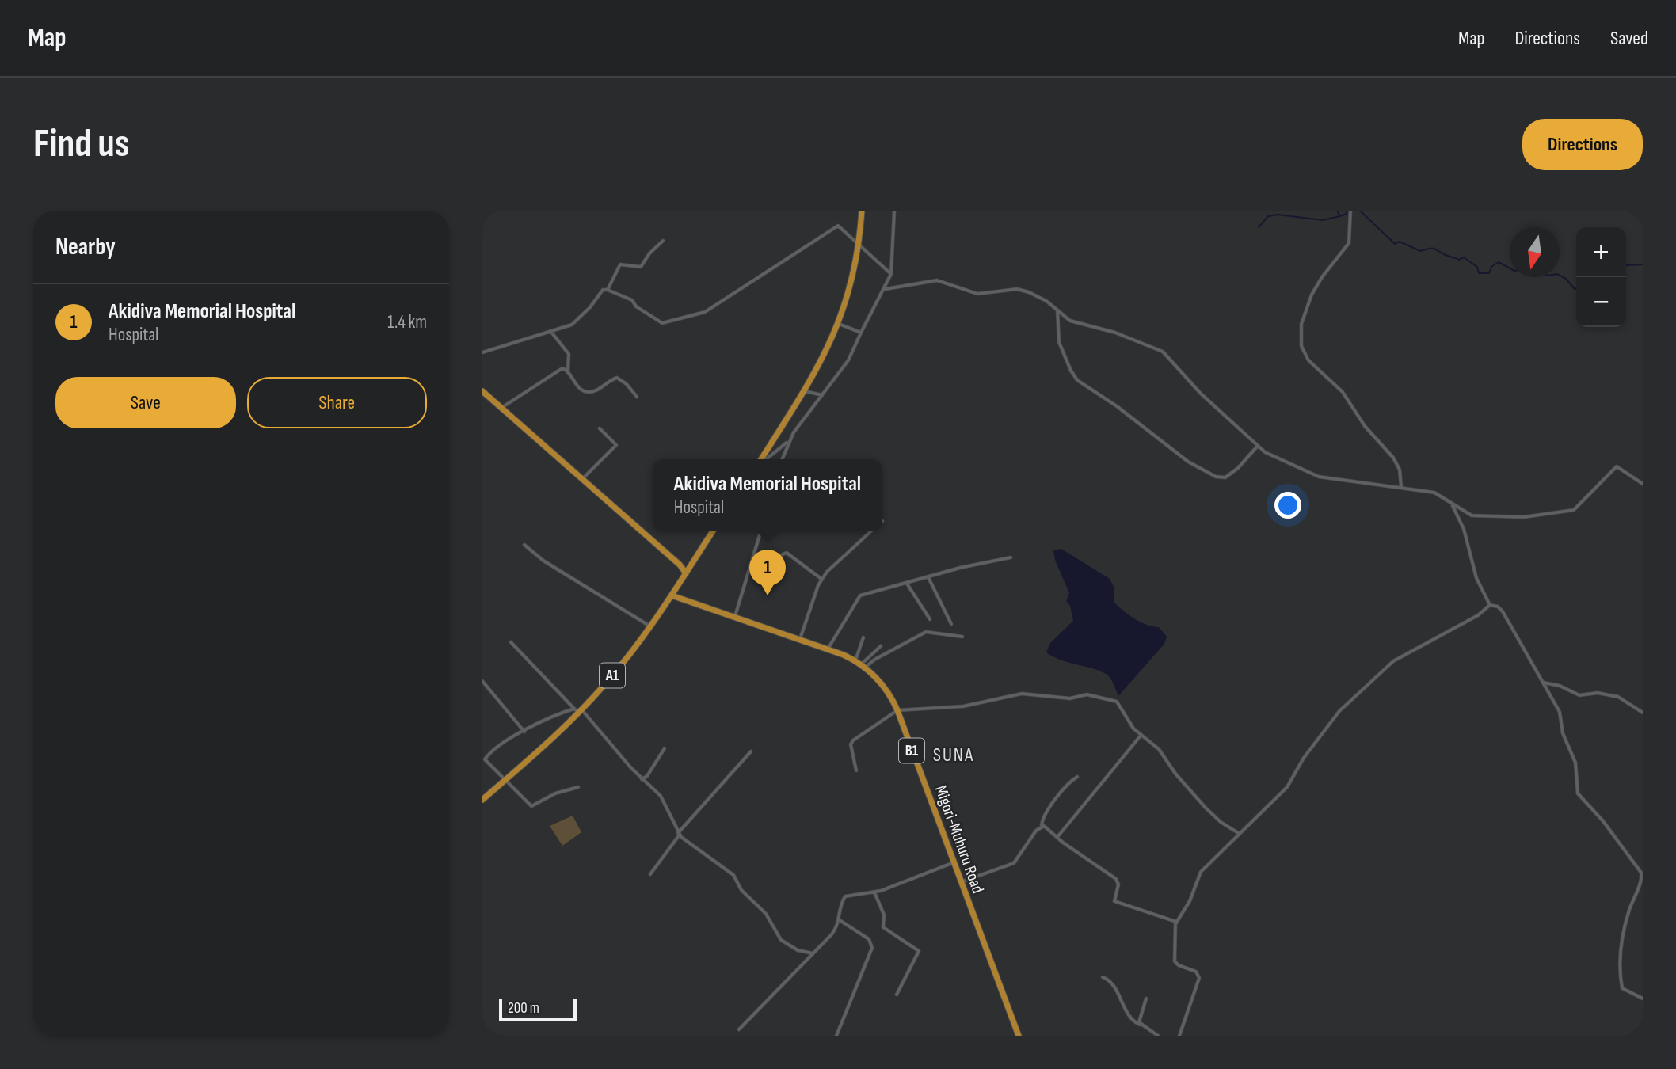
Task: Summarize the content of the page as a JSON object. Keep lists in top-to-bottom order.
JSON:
{
  "streets": {
    "highway": ["A1", "B1", "Migori-Muhuru Road"]
  },
  "crossings": [
    ["A1", "Migori-Muhuru Road"]
  ],
  "districts": ["SUNA"],
  "scale_bar": "200 m",
  "north": "bottom",
  "page": {
    "header": "Map",
    "nav": ["Map", "Directions", "Saved"],
    "buttons": [
      "Directions",
      ["Save", "Share"]
    ],
    "title": "Find us",
    "heading": "Nearby",
    "map_buttons": ["+", "−"],
    "list": [
      {
        "mark": "1",
        "name": "Akidiva Memorial Hospital",
        "note": "Hospital",
        "value": "1.4 km"
      }
    ],
    "popup": ["Akidiva Memorial Hospital", "Hospital"],
    "pins": "1",
    "scale": "200 m"
  }
}
